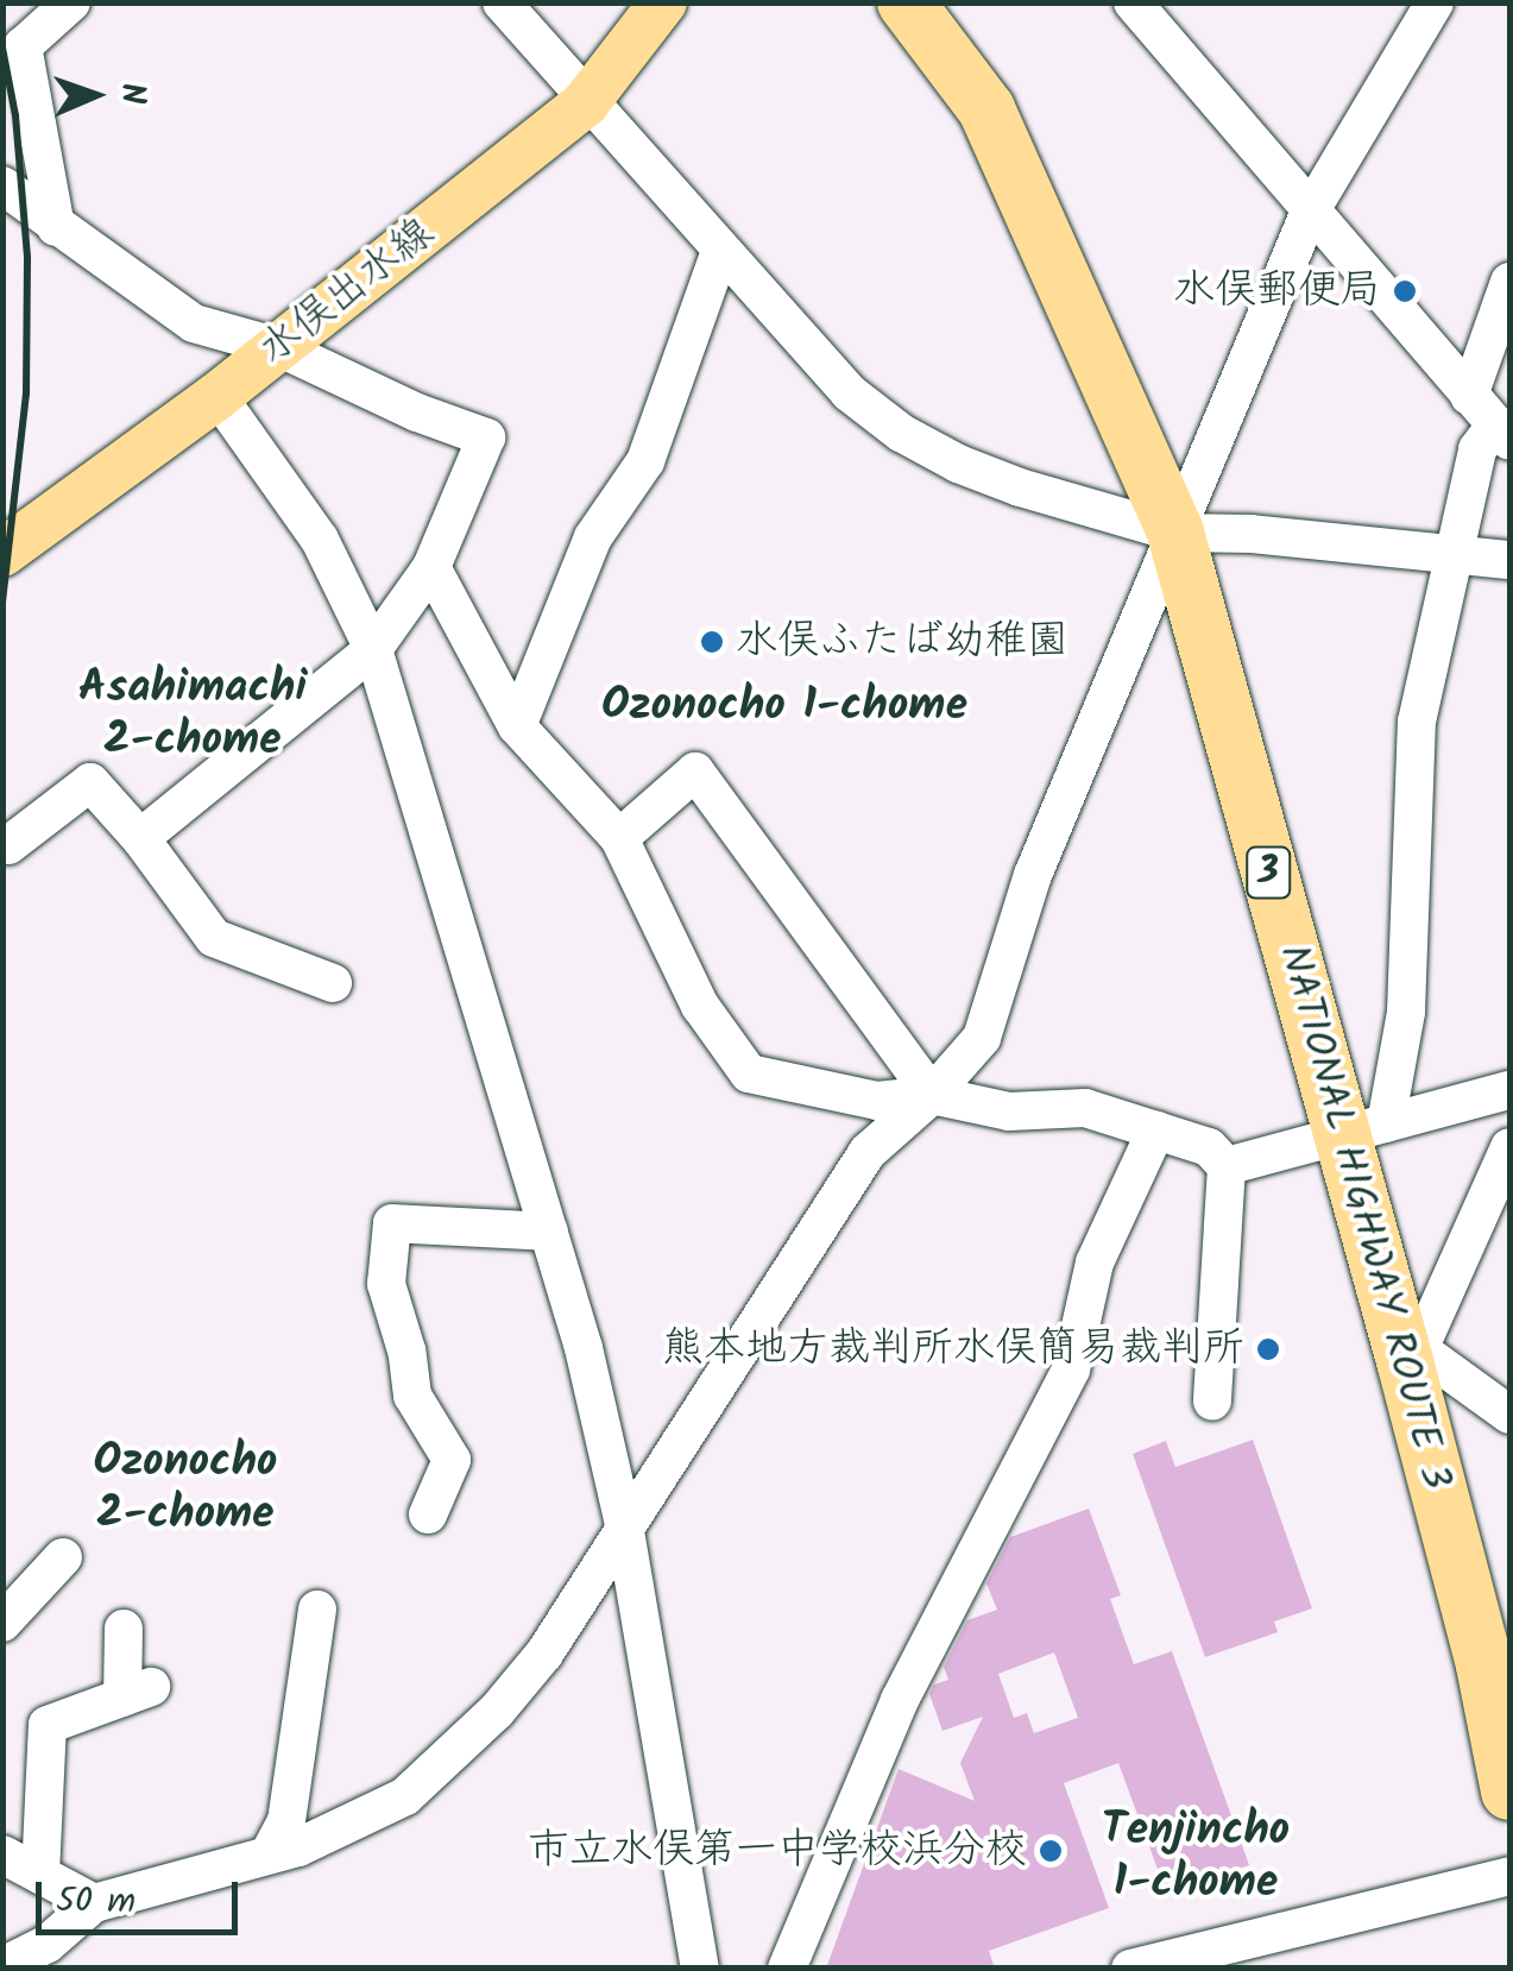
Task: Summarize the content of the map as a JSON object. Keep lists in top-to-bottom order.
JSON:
{
  "streets": {
    "highway": ["3", "NATIONAL HIGHWAY ROUTE 3"],
    "main road": ["水俣出水線"]
  },
  "districts": [
    "Asahimachi 2-chome",
    "Ozonocho 1-chome",
    "Ozonocho 2-chome",
    "Tenjincho 1-chome"
  ],
  "places": [
    "水俣郵便局",
    "水俣ふたば幼稚園",
    "熊本地方裁判所水俣簡易裁判所",
    "市立水俣第一中学校浜分校"
  ],
  "scale_bar": "50 m",
  "north": "right"
}
